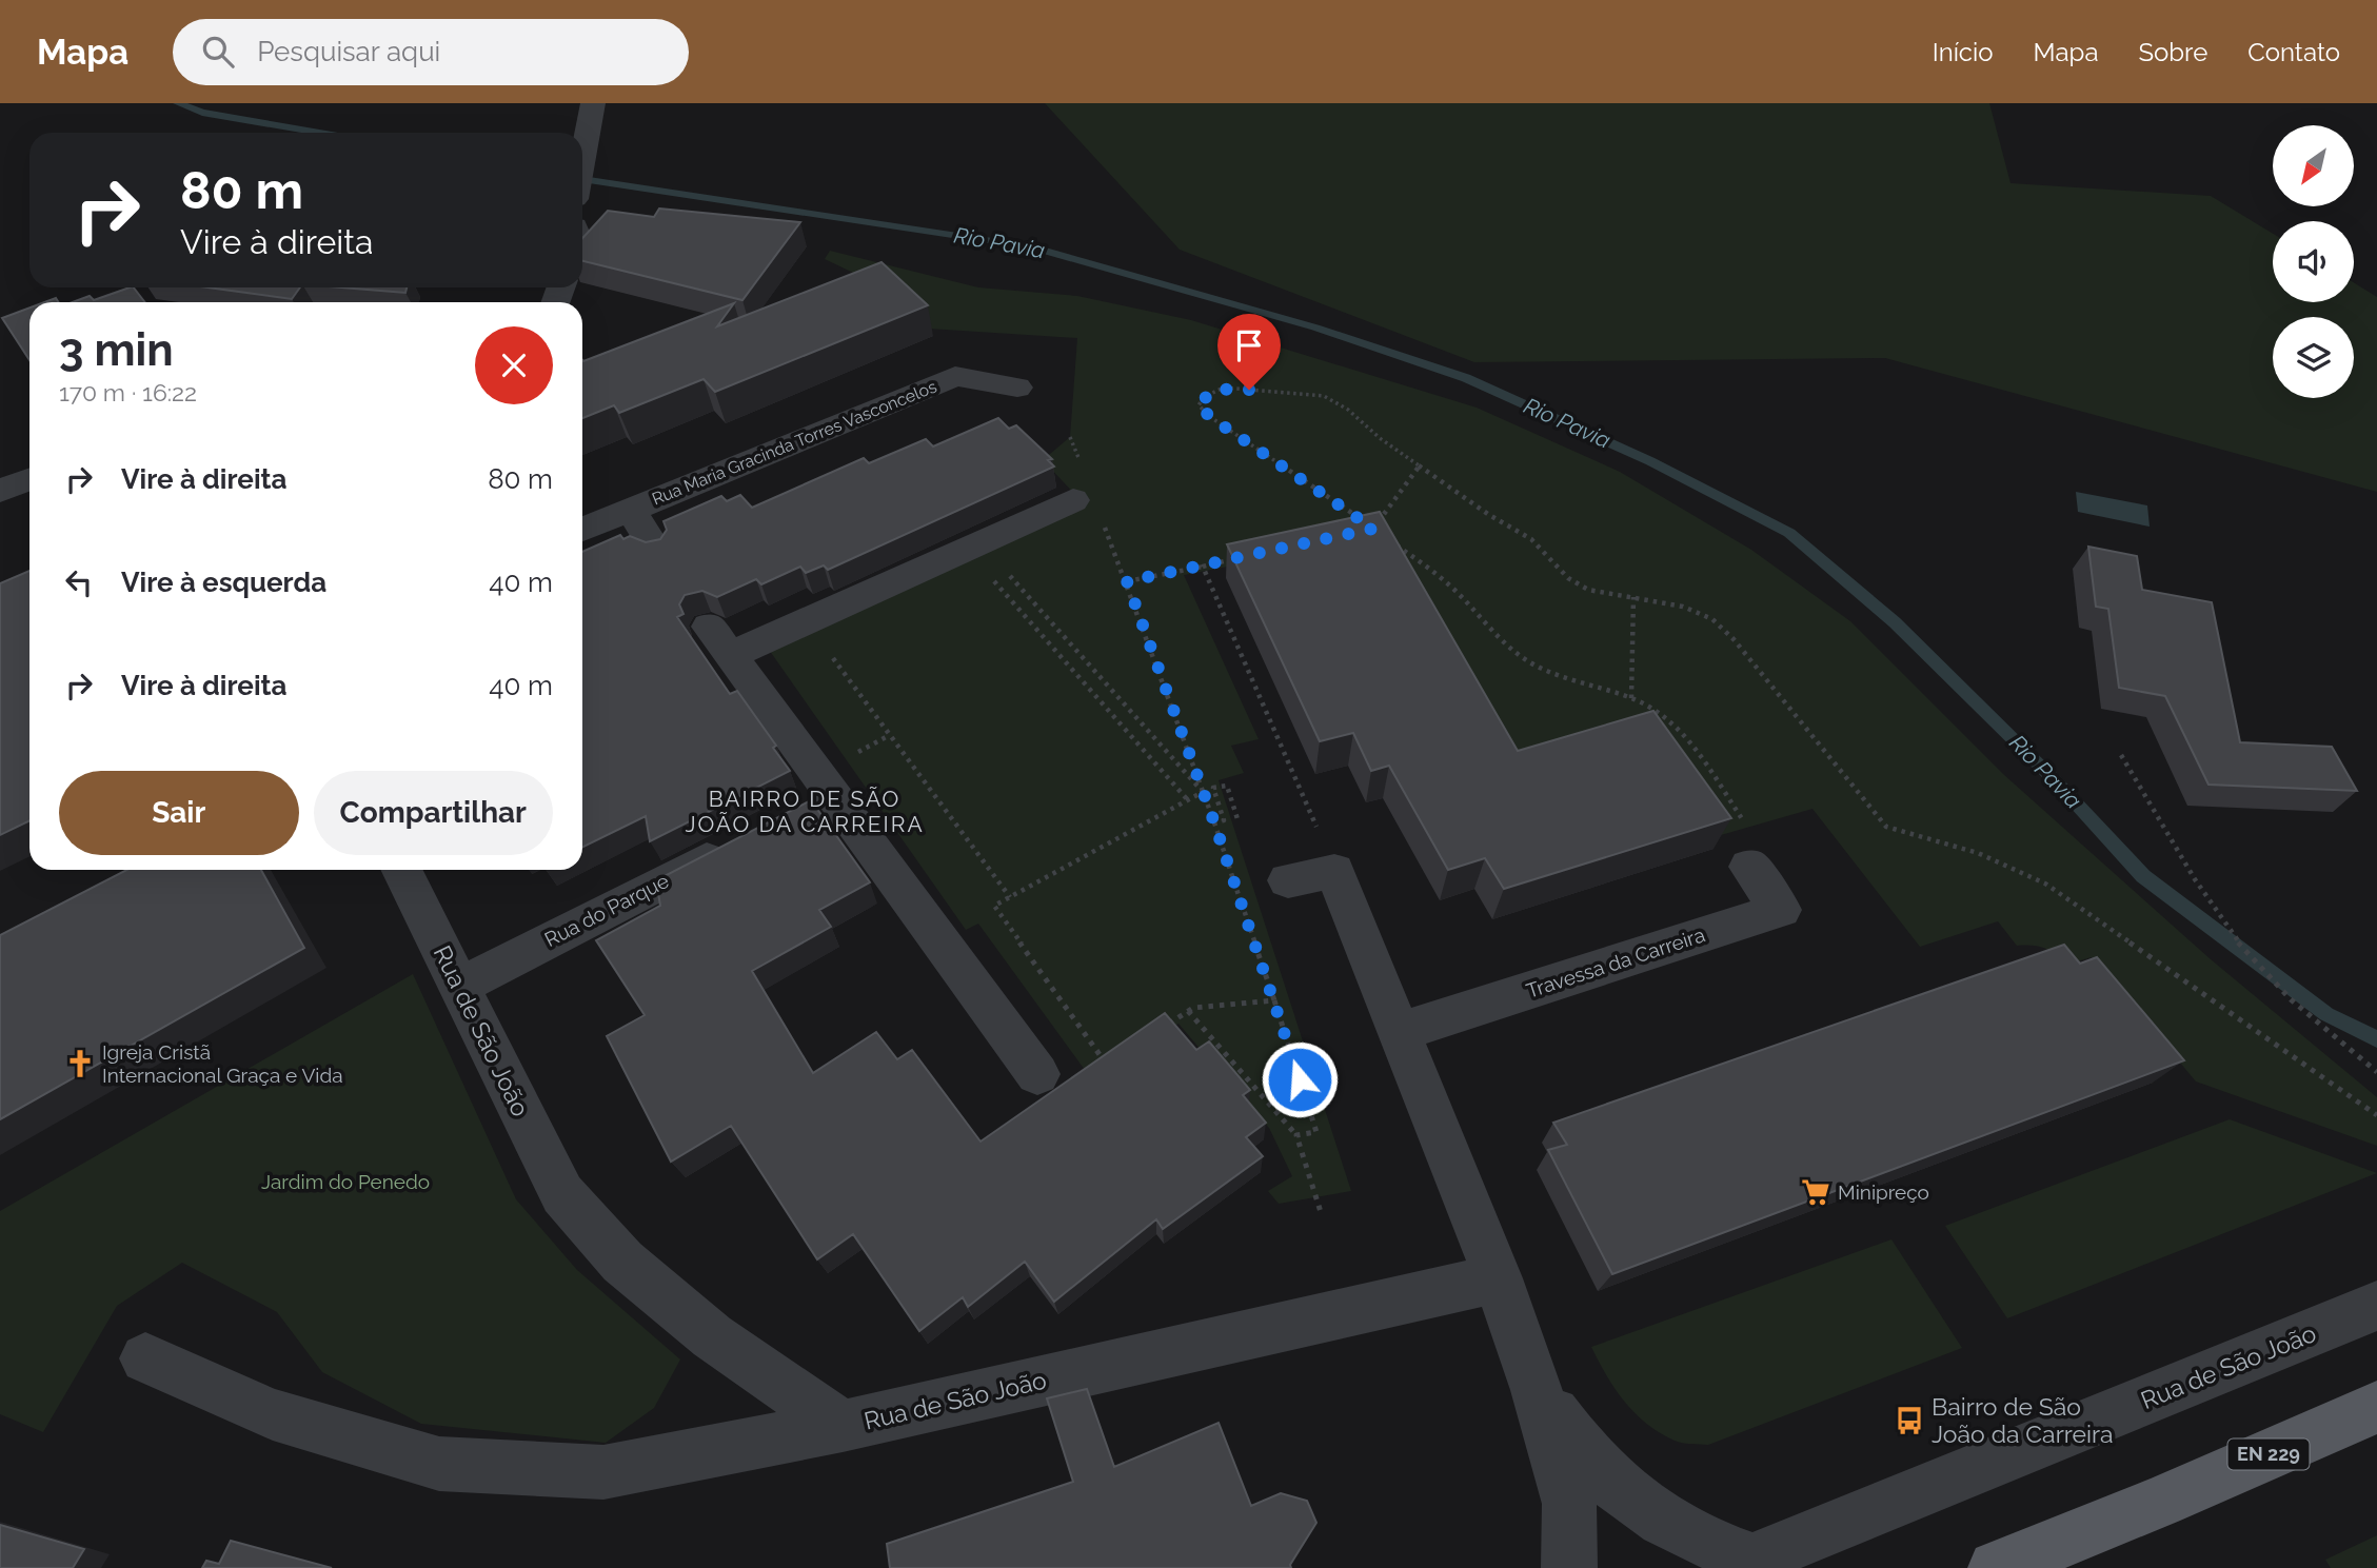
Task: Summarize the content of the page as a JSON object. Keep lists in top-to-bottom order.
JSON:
{
  "streets": {
    "main road": ["EN 229"],
    "street": [
      "Rua Maria Gracinda Torres Vasconcelos",
      "Rua do Parque",
      "Travessa da Carreira",
      "Rua de São João"
    ]
  },
  "crossings": [
    ["Rua do Parque", "Rua de São João"]
  ],
  "districts": ["BAIRRO DE SÃO JOÃO DA CARREIRA"],
  "water": ["Rio Pavia"],
  "parks": ["Jardim do Penedo"],
  "places": {
    "church": ["Igreja Cristã Internacional Graça e Vida"],
    "supermarket": ["Minipreço"],
    "bus stop": ["Bairro de São João da Carreira"]
  },
  "north": "bottom left",
  "page": {
    "header": "Mapa",
    "search": "Pesquisar aqui",
    "nav": [
      "Início",
      "Mapa",
      "Sobre",
      "Contato"
    ],
    "turn": ["80 m", "Vire à direita"],
    "heading": ["3 min", "170 m · 16:22"],
    "list": [
      {
        "name": "Vire à direita",
        "value": "80 m"
      },
      {
        "name": "Vire à esquerda",
        "value": "40 m"
      },
      {
        "name": "Vire à direita",
        "value": "40 m"
      }
    ],
    "buttons": ["Sair", "Compartilhar"]
  }
}
